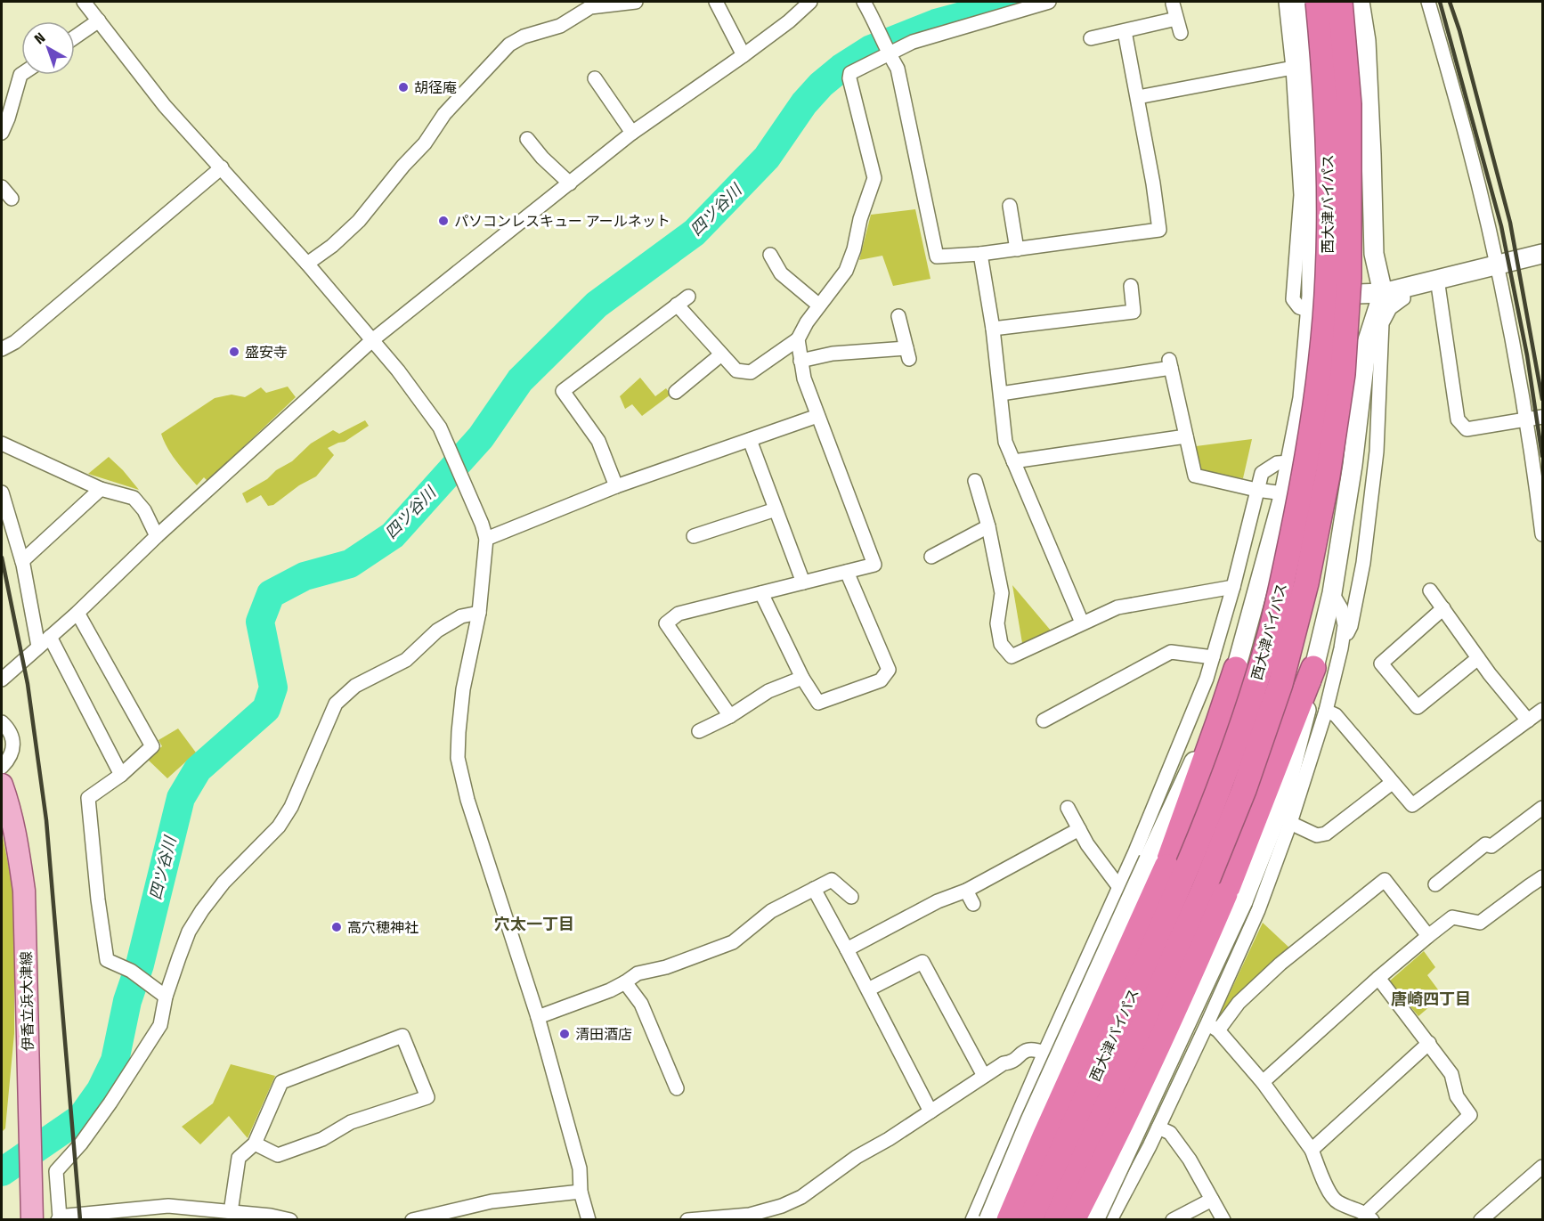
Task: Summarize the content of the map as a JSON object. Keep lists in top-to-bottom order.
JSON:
{
  "streets": {
    "highway": ["西大津バイパス"],
    "main road": ["伊香立浜大津線"]
  },
  "districts": ["穴太一丁目", "唐崎四丁目"],
  "water": ["四ツ谷川"],
  "places": [
    "胡径庵",
    "パソコンレスキュー アールネット",
    "盛安寺",
    "高穴穂神社",
    "清田酒店"
  ],
  "north": "top left"
}
